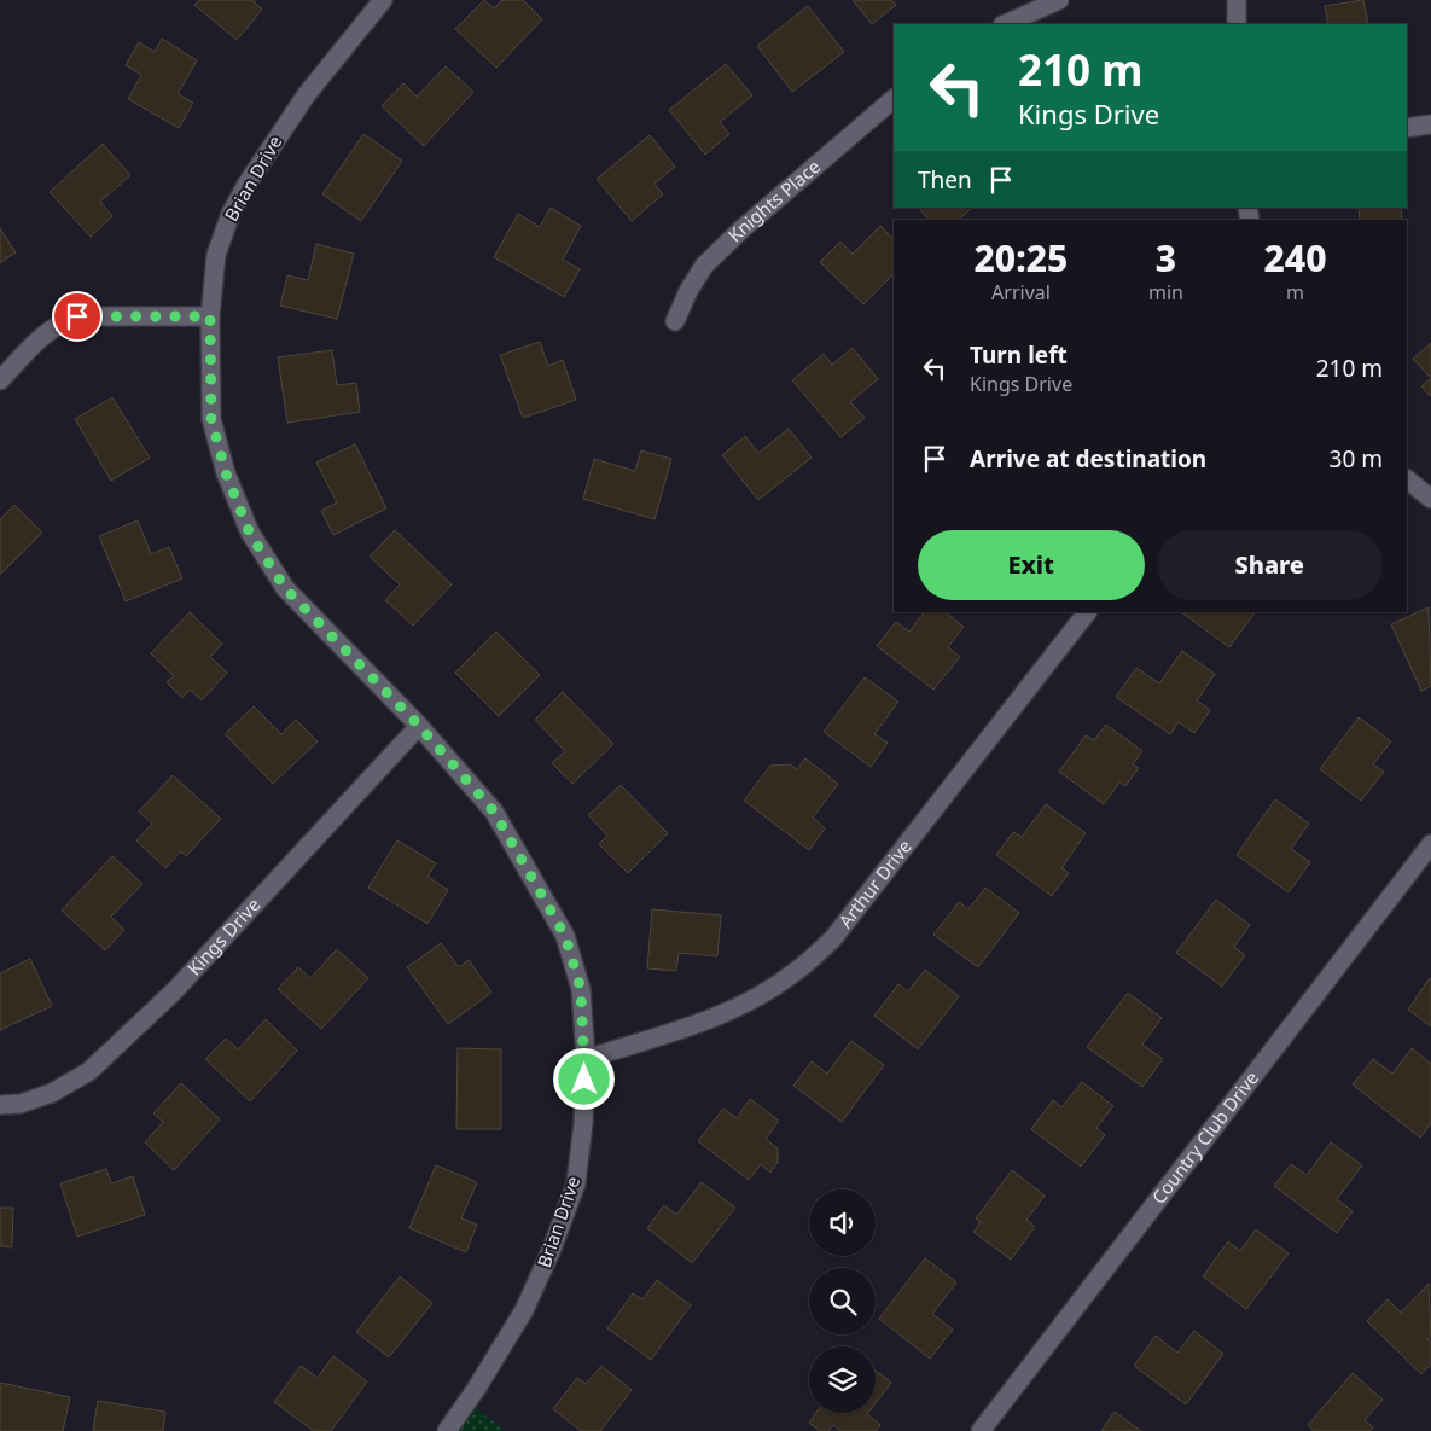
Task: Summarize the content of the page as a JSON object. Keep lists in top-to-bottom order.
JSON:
{
  "streets": {
    "street": [
      "Brian Drive",
      "Knights Place",
      "Arthur Drive",
      "Kings Drive",
      "Country Club Drive"
    ]
  },
  "crossings": [
    ["Brian Drive", "Arthur Drive"],
    ["Brian Drive", "Kings Drive"]
  ],
  "page": {
    "turn": ["210 m", "Kings Drive"],
    "then": "Then",
    "eta": [
      "20:25",
      "Arrival",
      "3",
      "min",
      "240",
      "m"
    ],
    "list": [
      {
        "name": "Turn left",
        "note": "Kings Drive",
        "value": "210 m"
      },
      {
        "name": "Arrive at destination",
        "value": "30 m"
      }
    ],
    "buttons": ["Exit", "Share"]
  }
}
